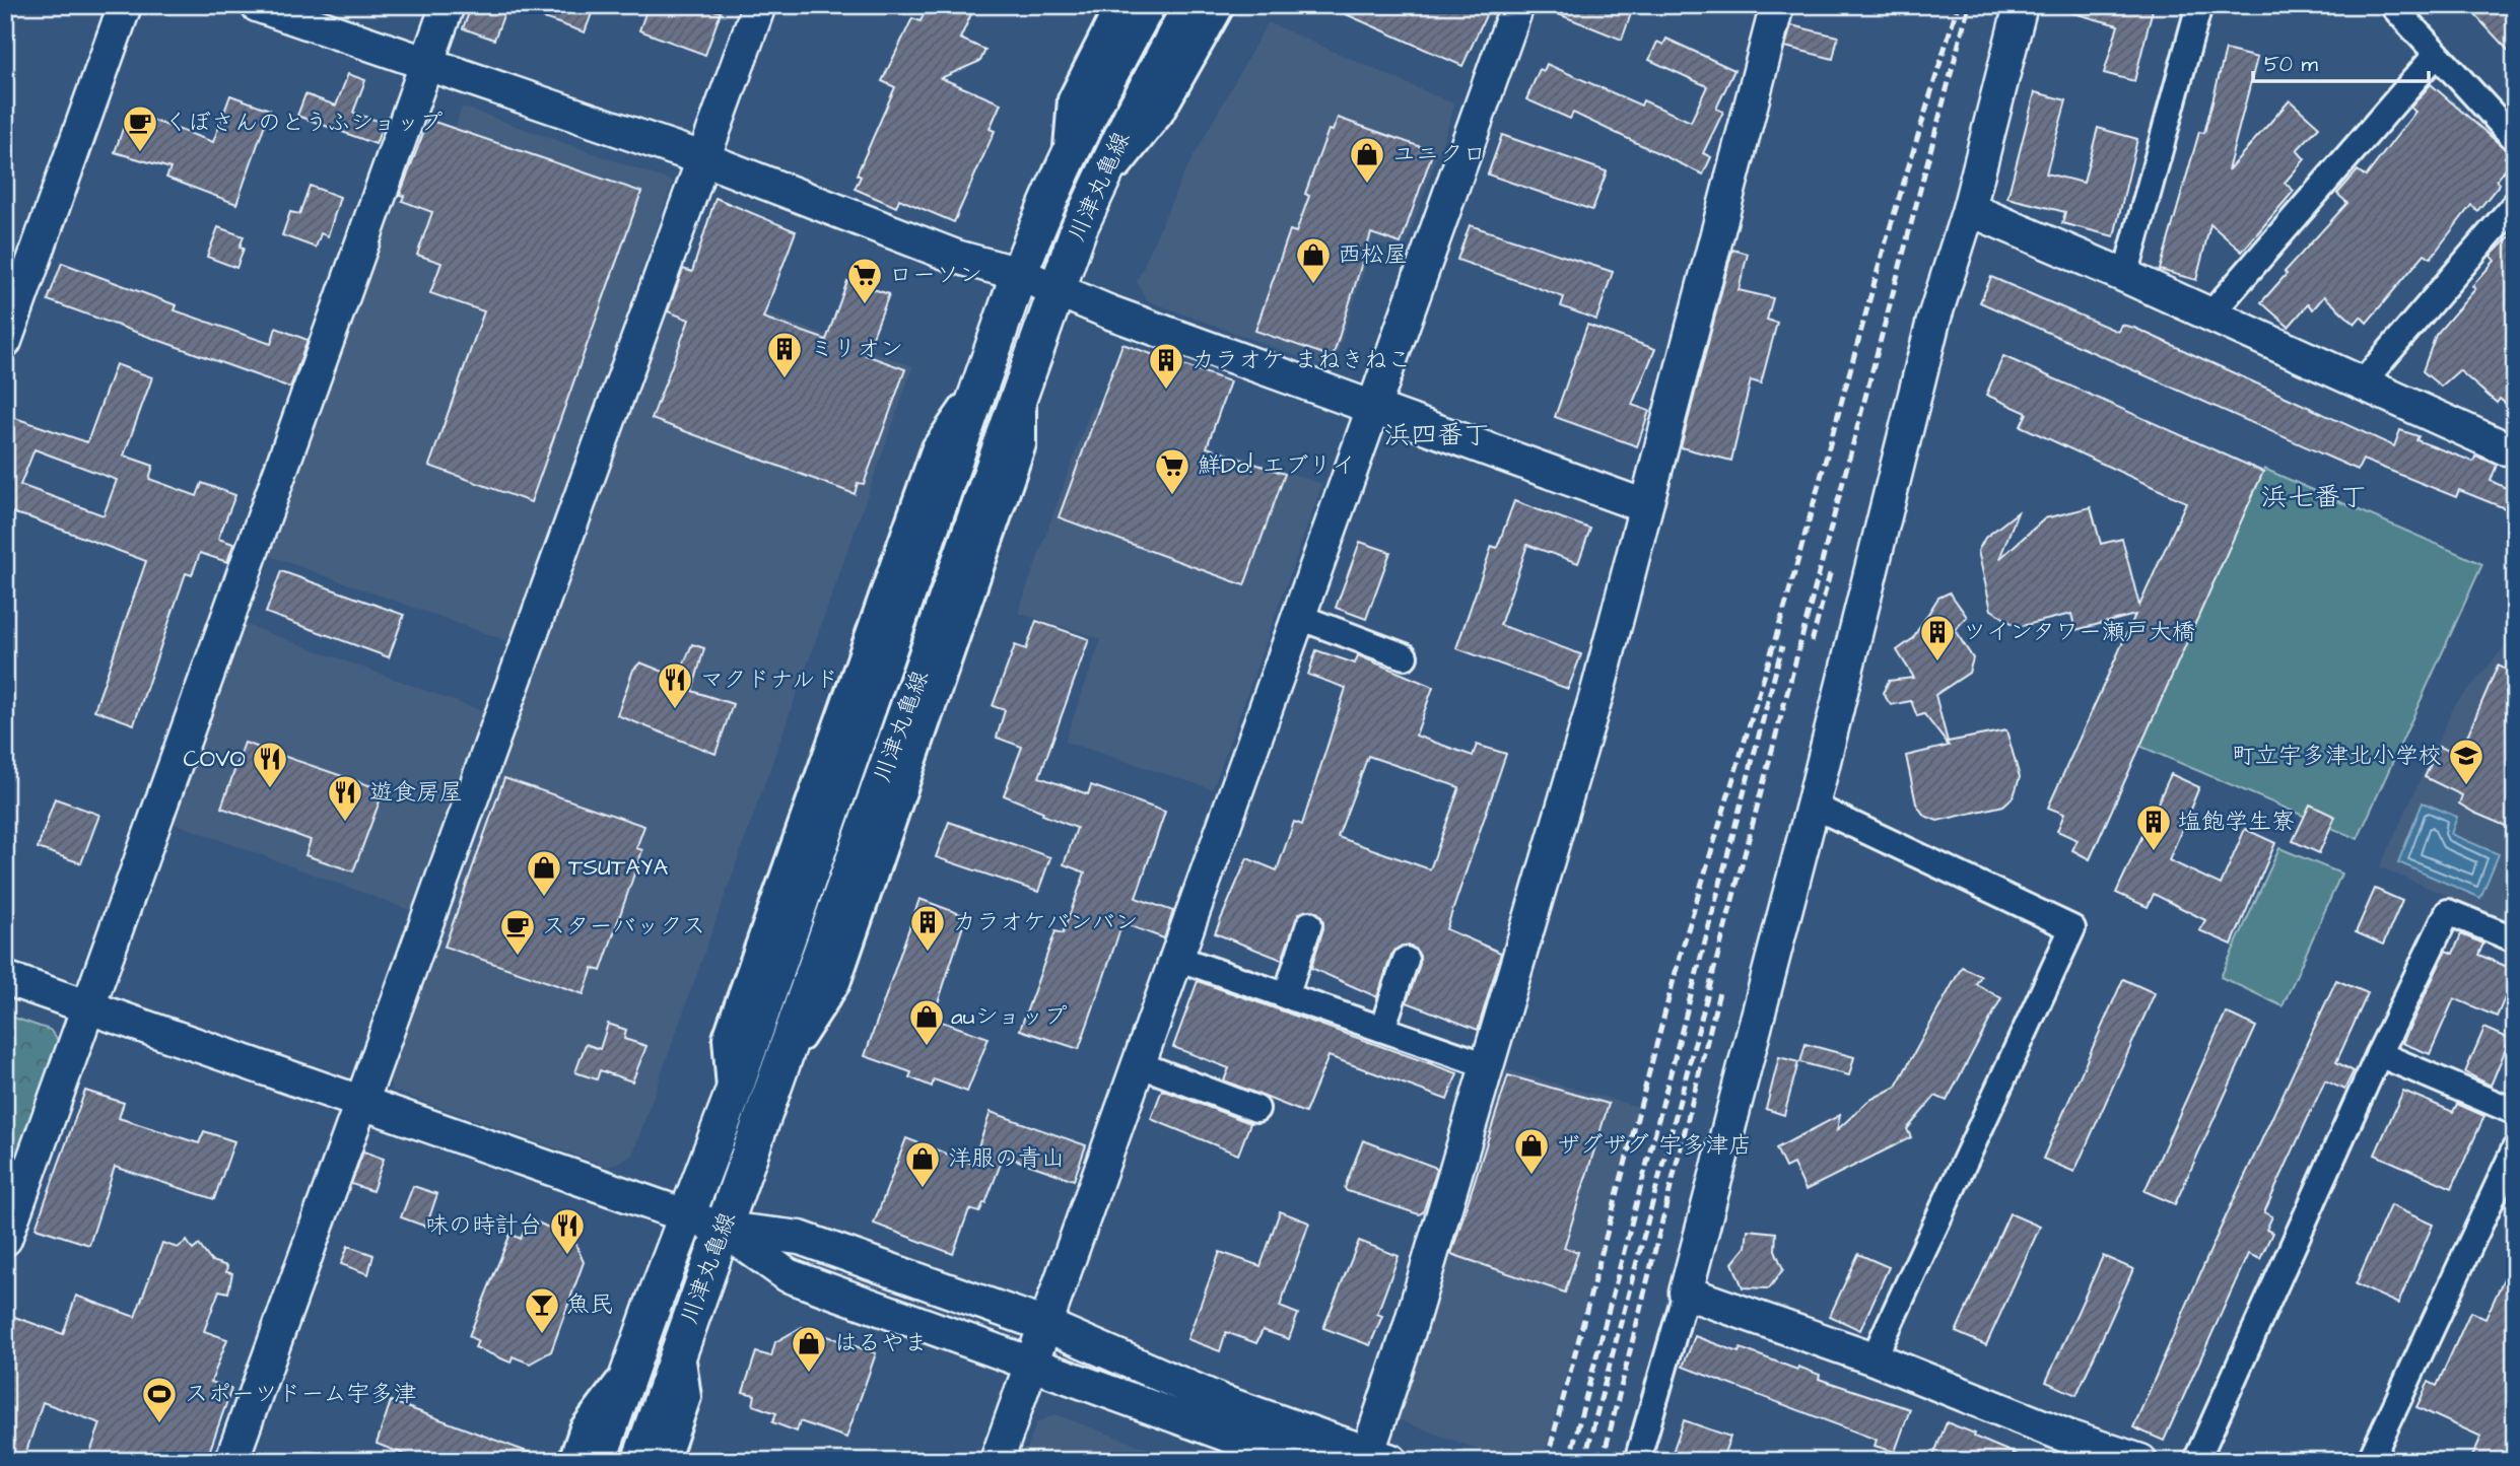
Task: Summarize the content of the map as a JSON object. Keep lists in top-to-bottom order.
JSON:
{
  "streets": {
    "main road": ["川津丸亀線"]
  },
  "districts": ["浜四番丁", "浜七番丁"],
  "places": {
    "cafe": ["くぼさんのとうふショップ", "スターバックス"],
    "shop": [
      "ユニクロ",
      "西松屋",
      "TSUTAYA",
      "auショップ",
      "ザグザグ 宇多津店",
      "洋服の青山",
      "はるやま"
    ],
    "supermarket": ["ローソン", "鮮Do! エブリイ"],
    "building": [
      "ミリオン",
      "カラオケ まねきねこ",
      "ツインタワー瀬戸大橋",
      "塩飽学生寮",
      "カラオケバンバン"
    ],
    "restaurant": [
      "マクドナルド",
      "COVO",
      "遊食房屋",
      "味の時計台"
    ],
    "school or university": ["町立宇多津北小学校"],
    "bar": ["魚民"],
    "sports": ["スポーツドーム宇多津"]
  },
  "scale_bar": "50 m"
}
